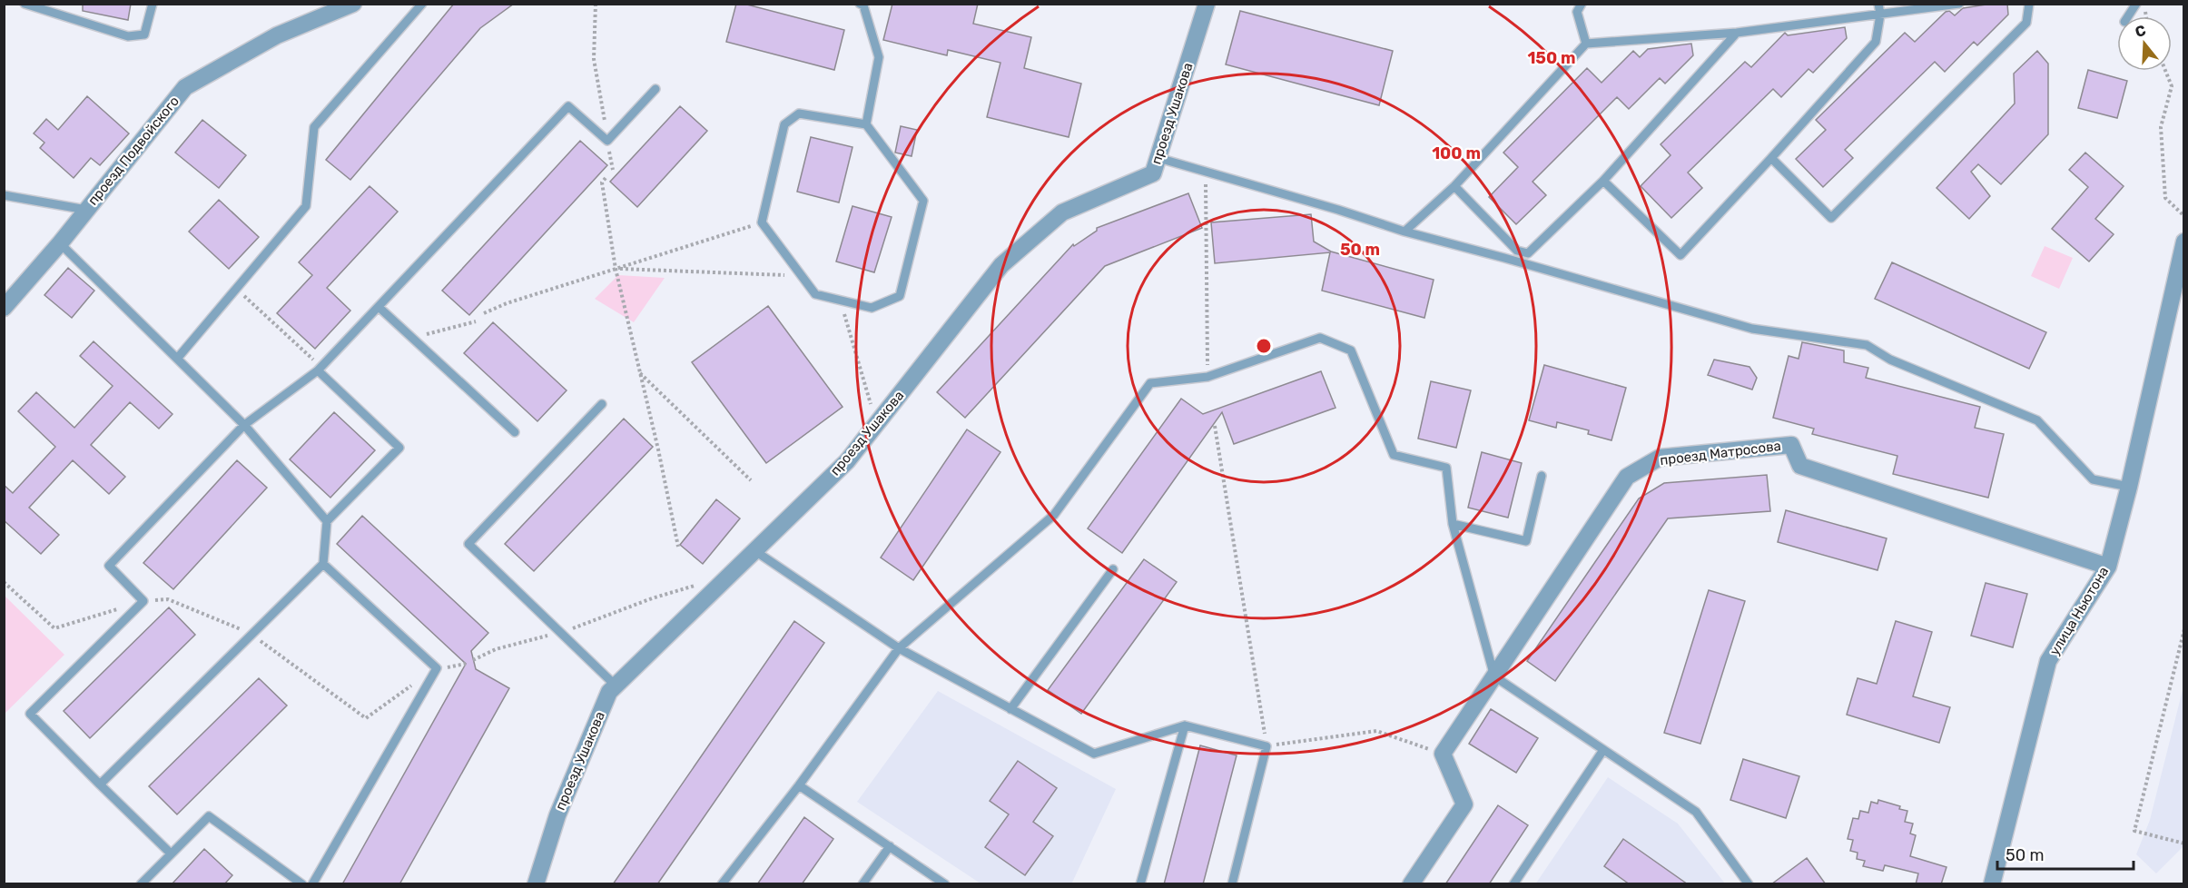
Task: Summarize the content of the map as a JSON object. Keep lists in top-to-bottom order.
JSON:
{
  "streets": {
    "street": [
      "проезд Ушакова",
      "проезд Подвойского",
      "проезд Матросова",
      "улица Ньютона"
    ]
  },
  "crossings": [
    ["проезд Матросова", "улица Ньютона"]
  ],
  "scale_bar": "50 m",
  "north": "top",
  "rings": ["150 m", "100 m", "50 m"]
}
